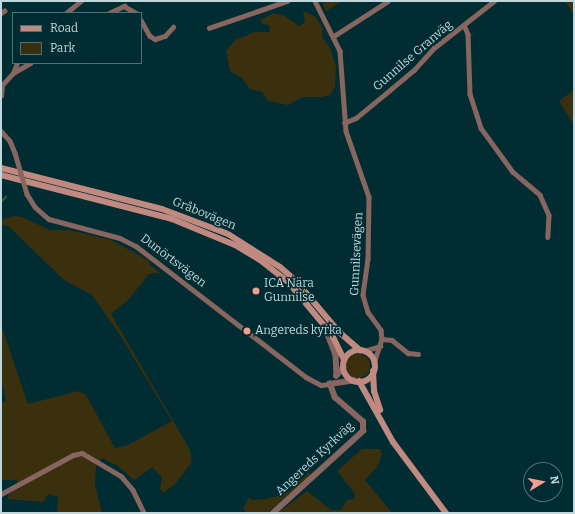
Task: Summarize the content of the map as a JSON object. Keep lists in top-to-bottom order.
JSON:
{
  "streets": {
    "main road": ["Gråbovägen"],
    "street": [
      "Gunnilse Granväg",
      "Gunnilsevägen",
      "Dunörtsvägen",
      "Angereds Kyrkväg"
    ]
  },
  "crossings": [
    ["Gunnilse Granväg", "Gunnilsevägen"],
    ["Gråbovägen", "Dunörtsvägen"],
    ["Dunörtsvägen", "Angereds Kyrkväg"]
  ],
  "places": ["ICA Nära Gunnilse", "Angereds kyrka"],
  "legend": ["Road", "Park"],
  "north": "right"
}
